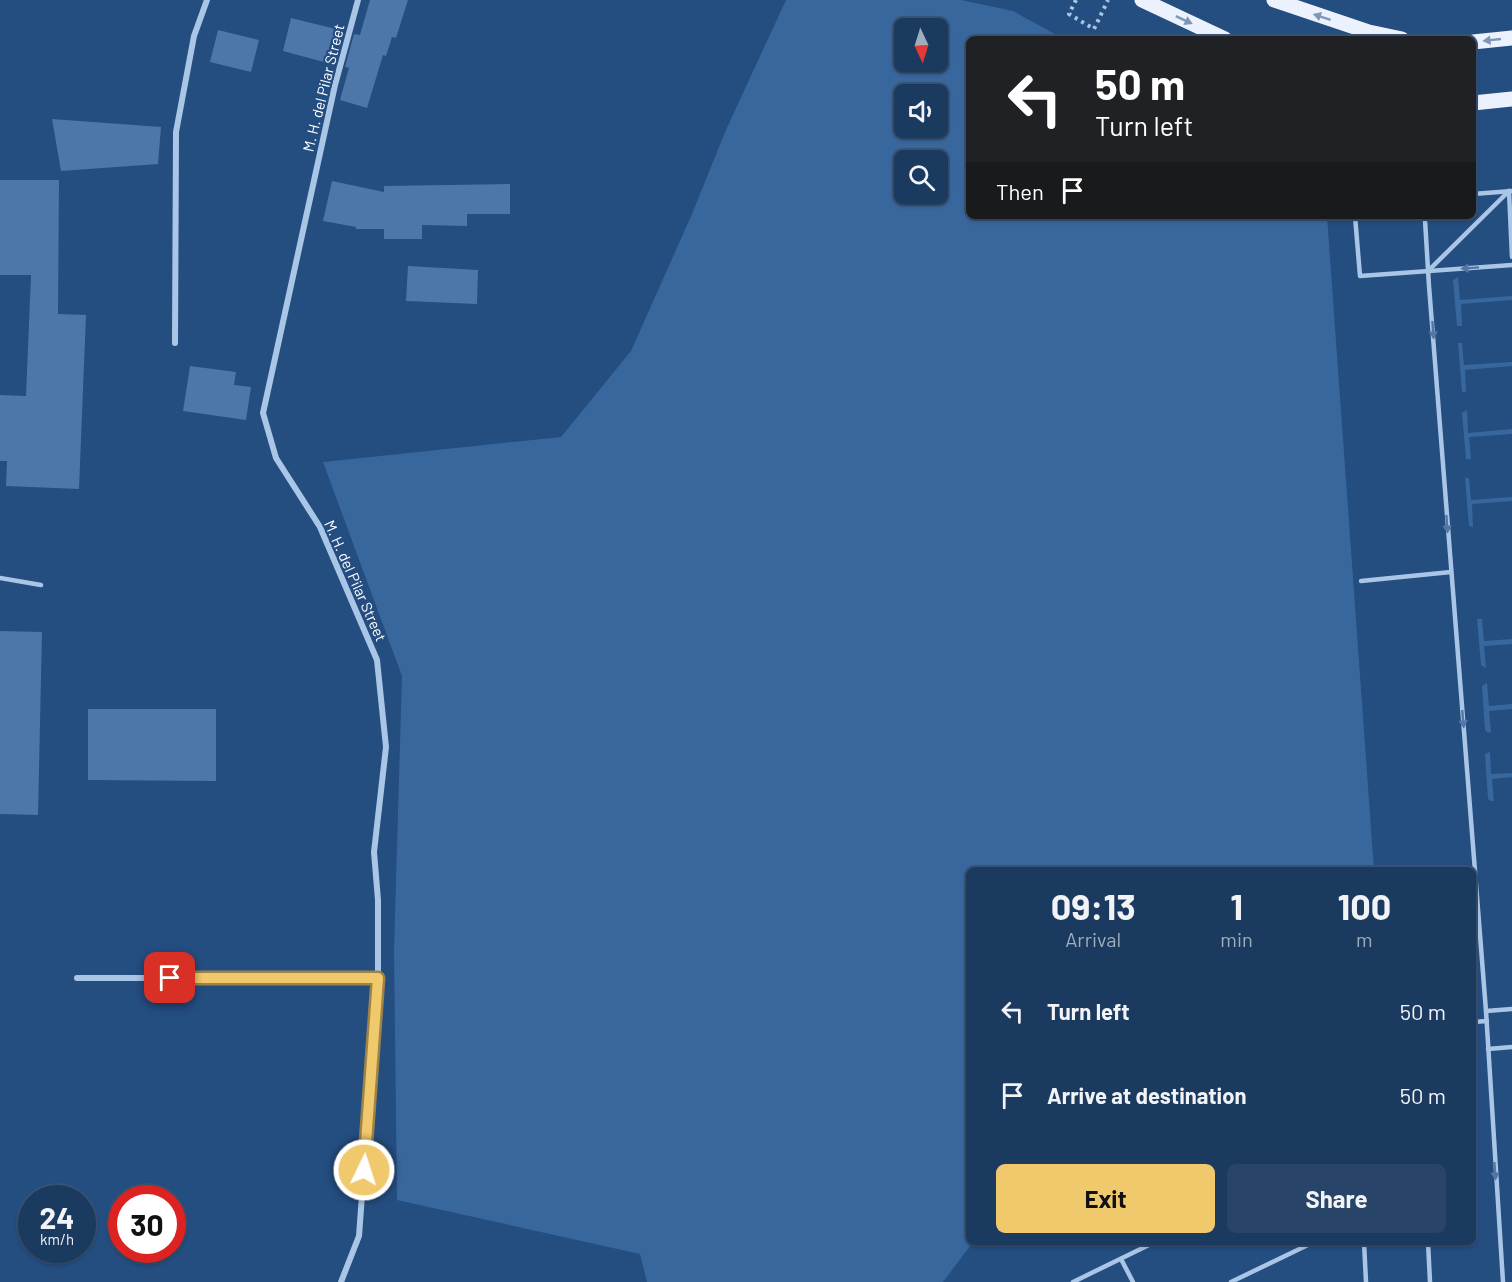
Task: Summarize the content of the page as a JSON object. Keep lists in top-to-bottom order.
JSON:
{
  "streets": {
    "street": ["M. H. del Pilar Street"]
  },
  "north": "bottom",
  "page": {
    "turn": ["50 m", "Turn left"],
    "then": "Then",
    "eta": [
      "09:13",
      "Arrival",
      "1",
      "min",
      "100",
      "m"
    ],
    "list": [
      {
        "name": "Turn left",
        "value": "50 m"
      },
      {
        "name": "Arrive at destination",
        "value": "50 m"
      }
    ],
    "buttons": ["Exit", "Share"],
    "speed": "24 km/h",
    "limit": "30"
  }
}
